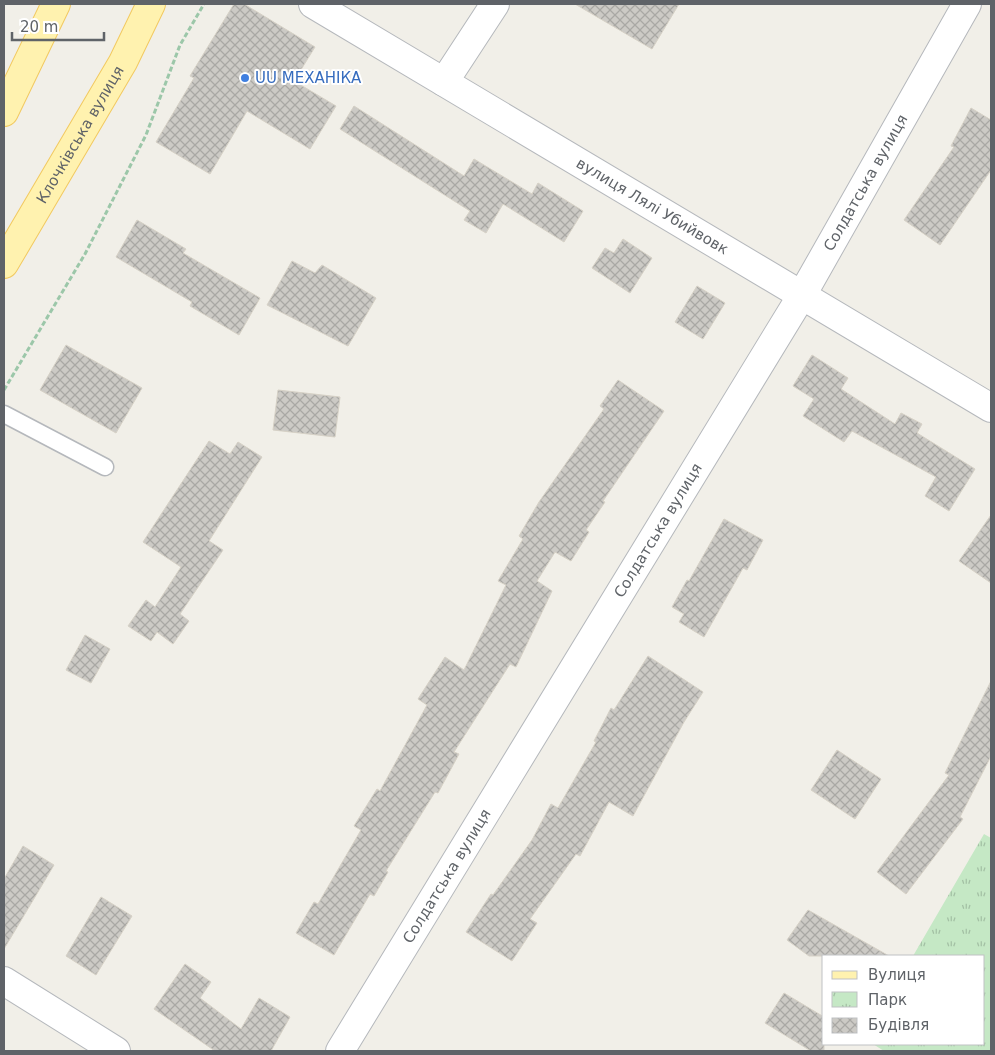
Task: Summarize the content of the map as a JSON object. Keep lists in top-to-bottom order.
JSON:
{
  "streets": {
    "main road": ["Клочківська вулиця"],
    "street": ["Солдатська вулиця", "вулиця Лялі Убийвовк"]
  },
  "crossings": [
    ["Солдатська вулиця", "вулиця Лялі Убийвовк"]
  ],
  "places": ["UU МЕХАНІКА"],
  "legend": ["Вулиця", "Парк", "Будівля"],
  "scale_bar": "20 m"
}
